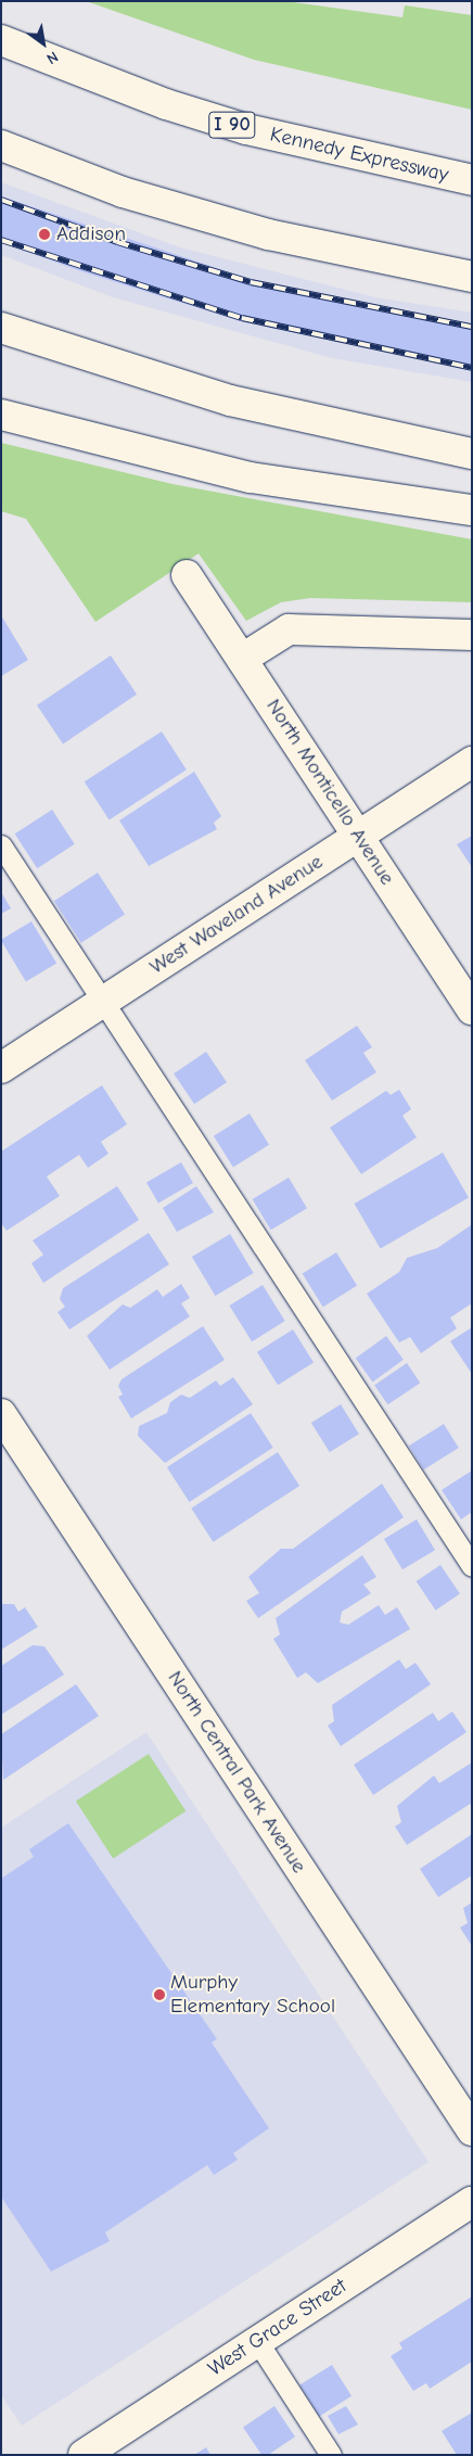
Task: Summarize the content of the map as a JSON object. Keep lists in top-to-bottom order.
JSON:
{
  "streets": {
    "main road": [
      "I 90",
      "Kennedy Expressway",
      "North Monticello Avenue",
      "West Waveland Avenue",
      "North Central Park Avenue",
      "West Grace Street"
    ]
  },
  "crossings": [
    ["North Monticello Avenue", "West Waveland Avenue"]
  ],
  "places": ["Addison", "Murphy Elementary School"],
  "north": "bottom right"
}
